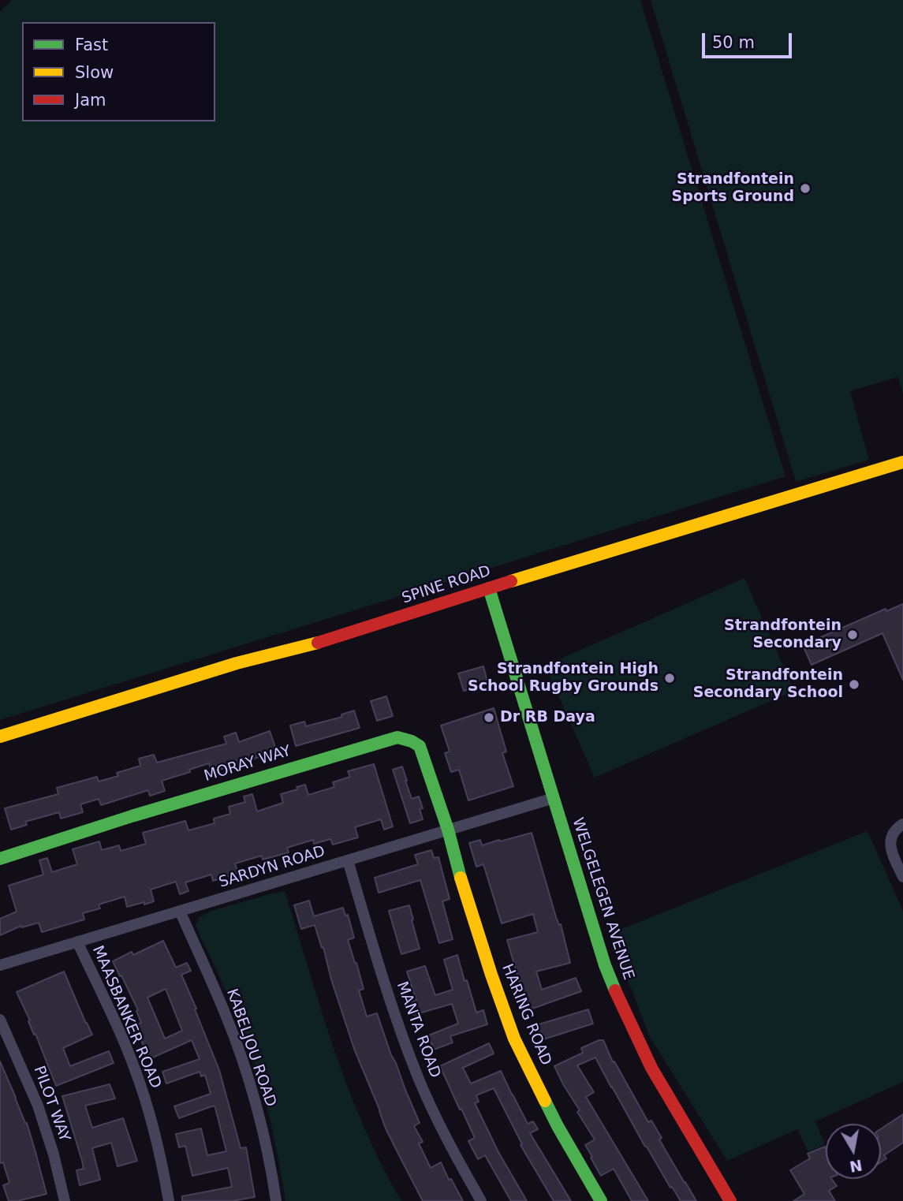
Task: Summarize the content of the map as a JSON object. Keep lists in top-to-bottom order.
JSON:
{
  "streets": {
    "street": [
      "SPINE ROAD",
      "MORAY WAY",
      "SARDYN ROAD",
      "WELGELEGEN AVENUE",
      "HARING ROAD",
      "MAASBANKER ROAD",
      "MANTA ROAD",
      "KABELJOU ROAD",
      "PILOT WAY"
    ]
  },
  "crossings": [
    ["SPINE ROAD", "WELGELEGEN AVENUE"],
    ["MORAY WAY", "SARDYN ROAD"],
    ["MORAY WAY", "HARING ROAD"],
    ["SARDYN ROAD", "WELGELEGEN AVENUE"],
    ["SARDYN ROAD", "HARING ROAD"],
    ["SARDYN ROAD", "MAASBANKER ROAD"],
    ["SARDYN ROAD", "MANTA ROAD"],
    ["SARDYN ROAD", "KABELJOU ROAD"]
  ],
  "places": [
    "Strandfontein Sports Ground",
    "Strandfontein Secondary",
    "Strandfontein High School Rugby Grounds",
    "Strandfontein Secondary School",
    "Dr RB Daya"
  ],
  "legend": ["Fast", "Slow", "Jam"],
  "scale_bar": "50 m",
  "north": "bottom"
}
